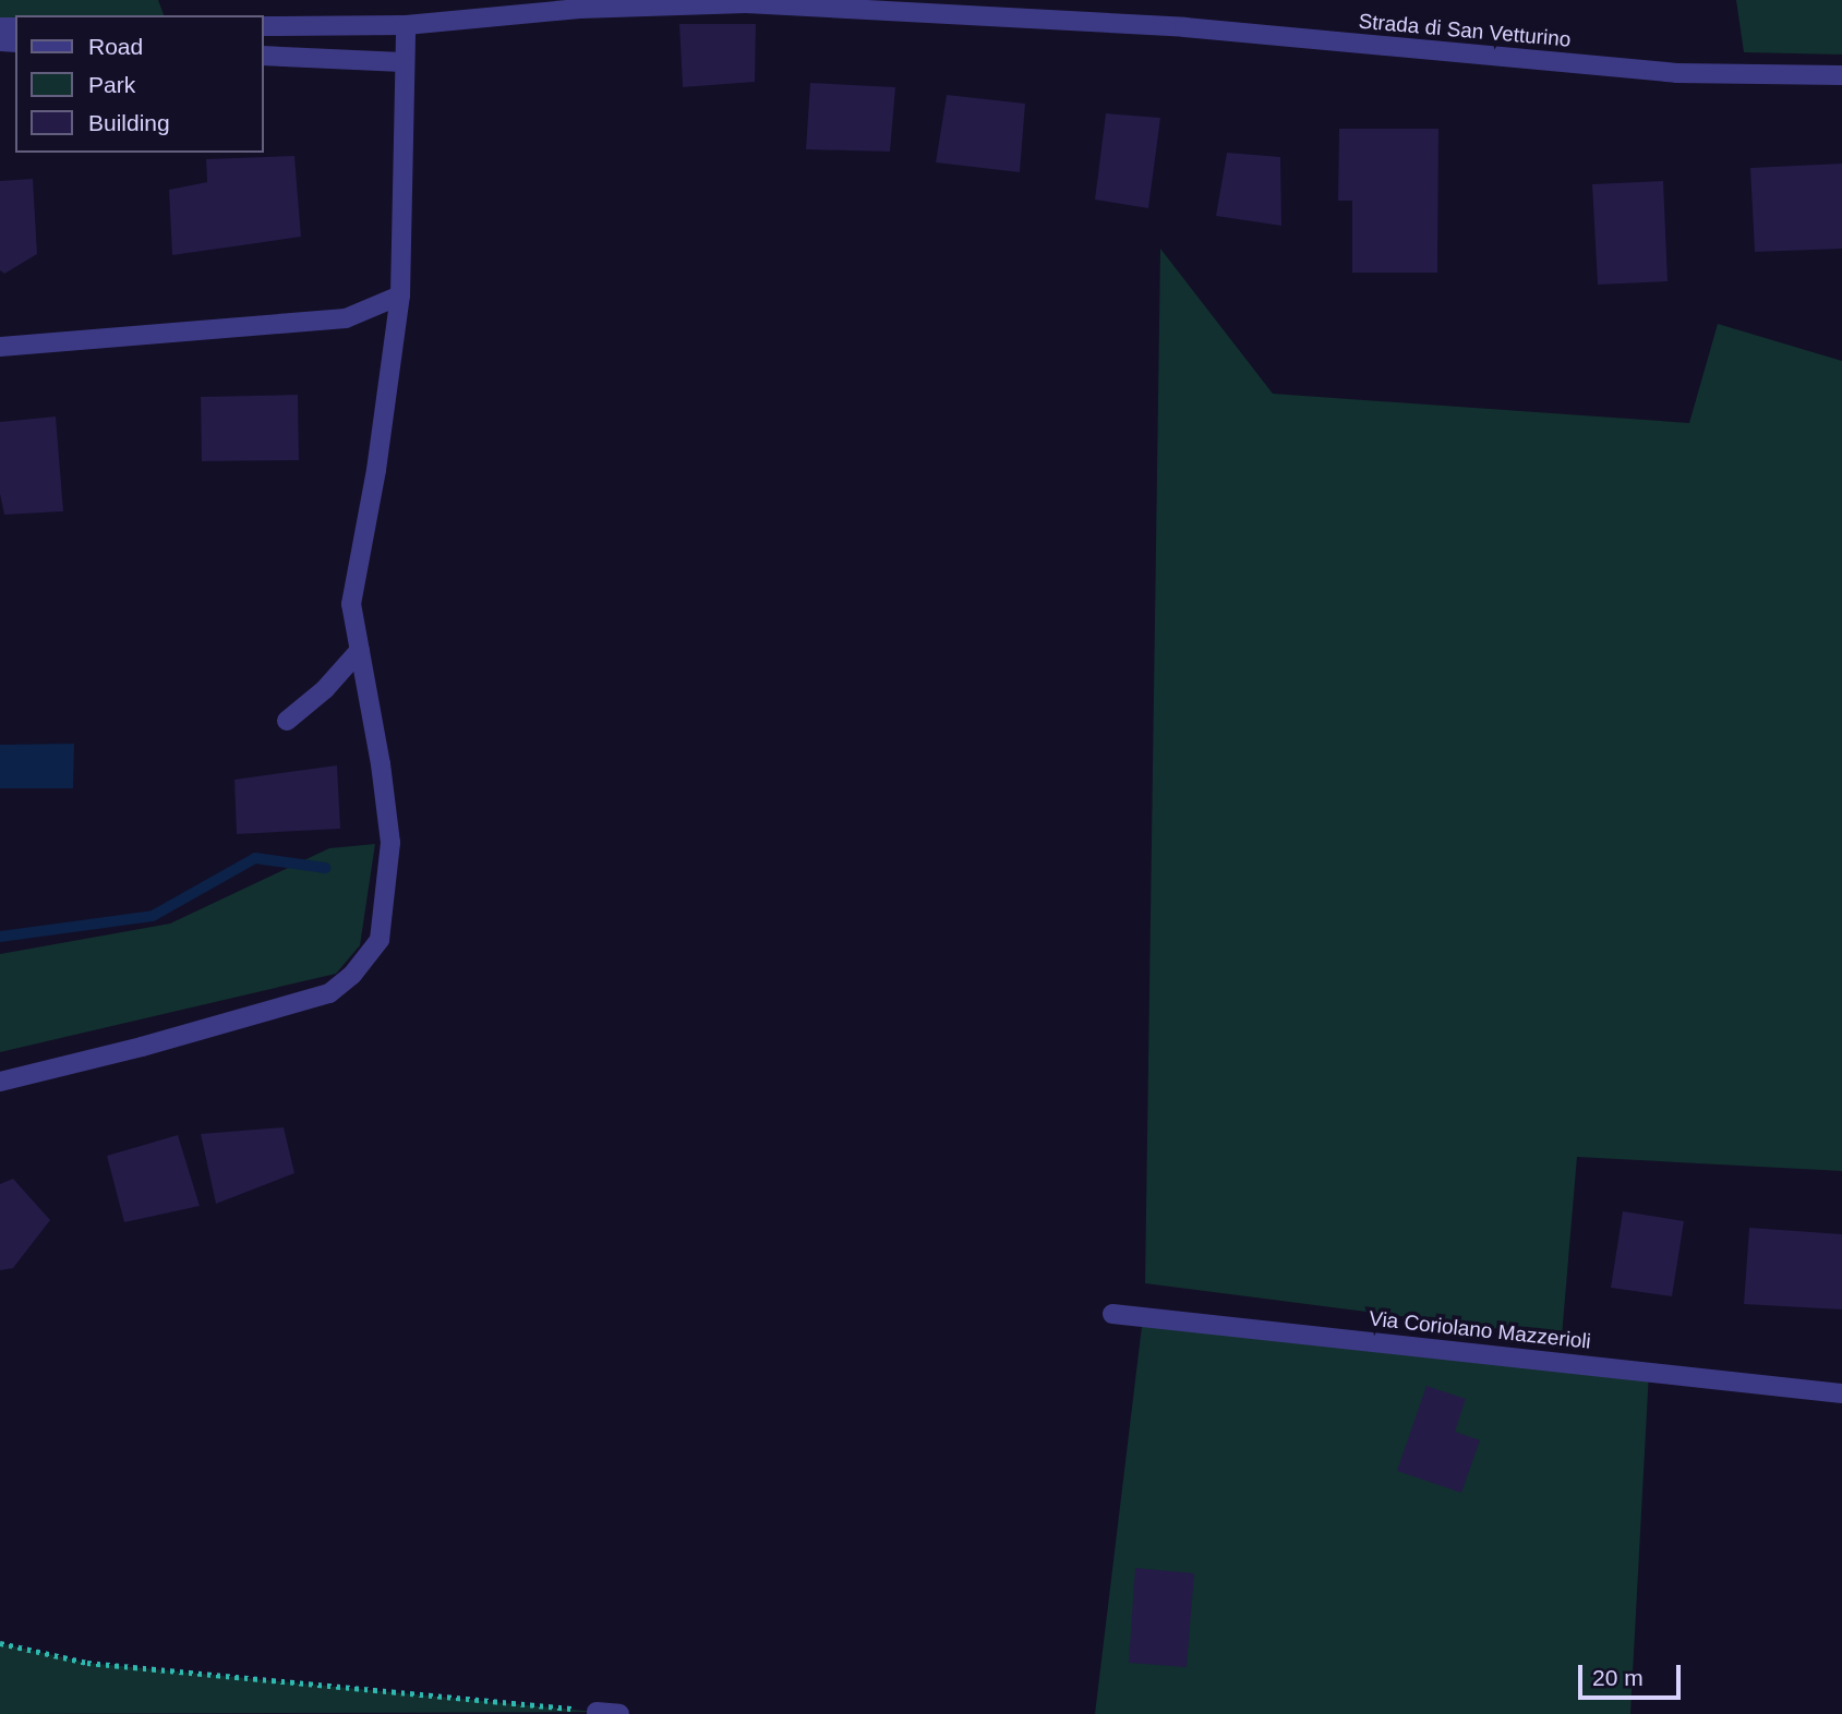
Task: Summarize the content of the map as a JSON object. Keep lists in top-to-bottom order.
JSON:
{
  "streets": {
    "street": ["Strada di San Vetturino", "Via Coriolano Mazzerioli"]
  },
  "legend": ["Road", "Park", "Building"],
  "scale_bar": "20 m"
}
